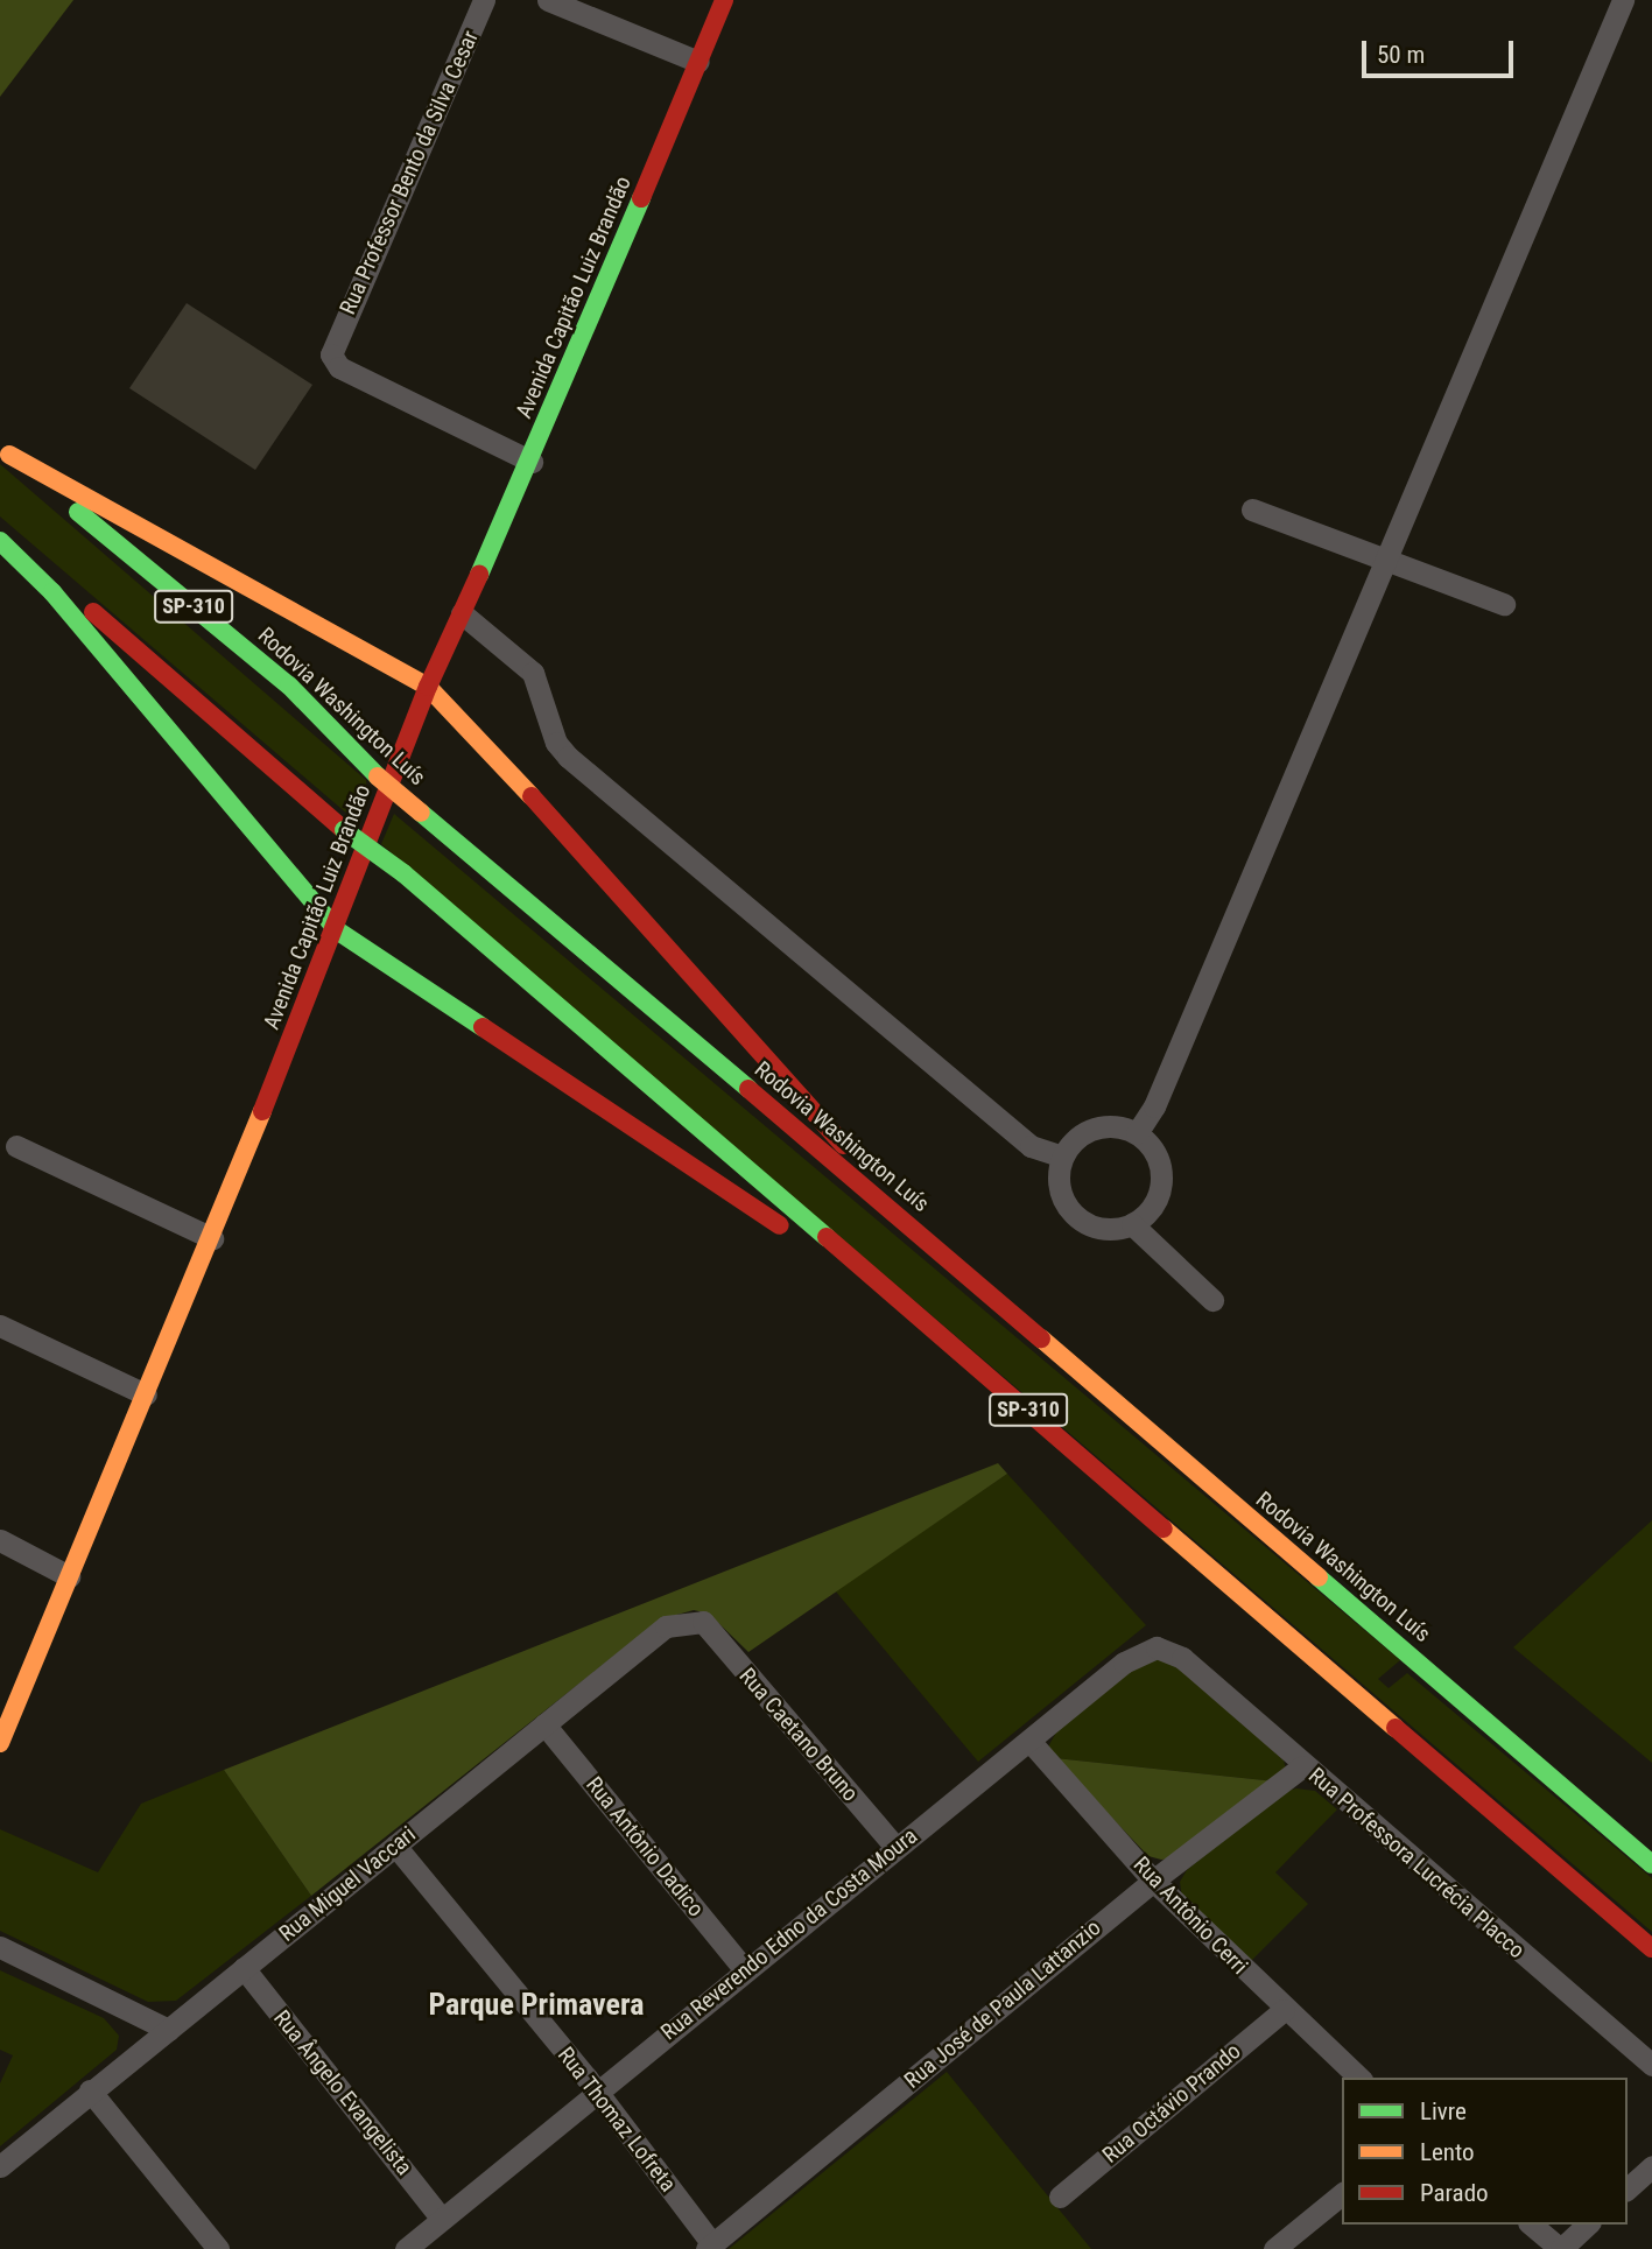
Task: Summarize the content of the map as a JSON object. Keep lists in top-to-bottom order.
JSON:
{
  "streets": {
    "main road": ["Avenida Capitão Luiz Brandão", "SP-310", "Rodovia Washington Luís"],
    "street": [
      "Rua Professor Bento da Silva Cesar",
      "Rua Caetano Bruno",
      "Rua Antônio Dadico",
      "Rua Professora Lucrécia Placco",
      "Rua Miguel Vaccari",
      "Rua Antônio Cerri",
      "Rua Reverendo Edno da Costa Moura",
      "Rua José de Paula Lattanzio",
      "Rua Ângelo Evangelista",
      "Rua Octávio Prando",
      "Rua Thomaz Lofreta"
    ]
  },
  "crossings": [
    ["Rua Professor Bento da Silva Cesar", "Avenida Capitão Luiz Brandão"],
    ["Rua Caetano Bruno", "Rua Miguel Vaccari"],
    ["Rua Caetano Bruno", "Rua Reverendo Edno da Costa Moura"],
    ["Rua Antônio Dadico", "Rua Miguel Vaccari"],
    ["Rua Antônio Dadico", "Rua Reverendo Edno da Costa Moura"],
    ["Rua Professora Lucrécia Placco", "Rua Reverendo Edno da Costa Moura"],
    ["Rua Professora Lucrécia Placco", "Rua José de Paula Lattanzio"],
    ["Rua Miguel Vaccari", "Rua Ângelo Evangelista"],
    ["Rua Miguel Vaccari", "Rua Thomaz Lofreta"],
    ["Rua Antônio Cerri", "Rua Reverendo Edno da Costa Moura"],
    ["Rua Antônio Cerri", "Rua José de Paula Lattanzio"],
    ["Rua Antônio Cerri", "Rua Octávio Prando"],
    ["Rua Reverendo Edno da Costa Moura", "Rua Ângelo Evangelista"],
    ["Rua Reverendo Edno da Costa Moura", "Rua Thomaz Lofreta"],
    ["Rua José de Paula Lattanzio", "Rua Thomaz Lofreta"]
  ],
  "districts": ["Parque Primavera"],
  "legend": ["Livre", "Lento", "Parado"],
  "scale_bar": "50 m"
}
